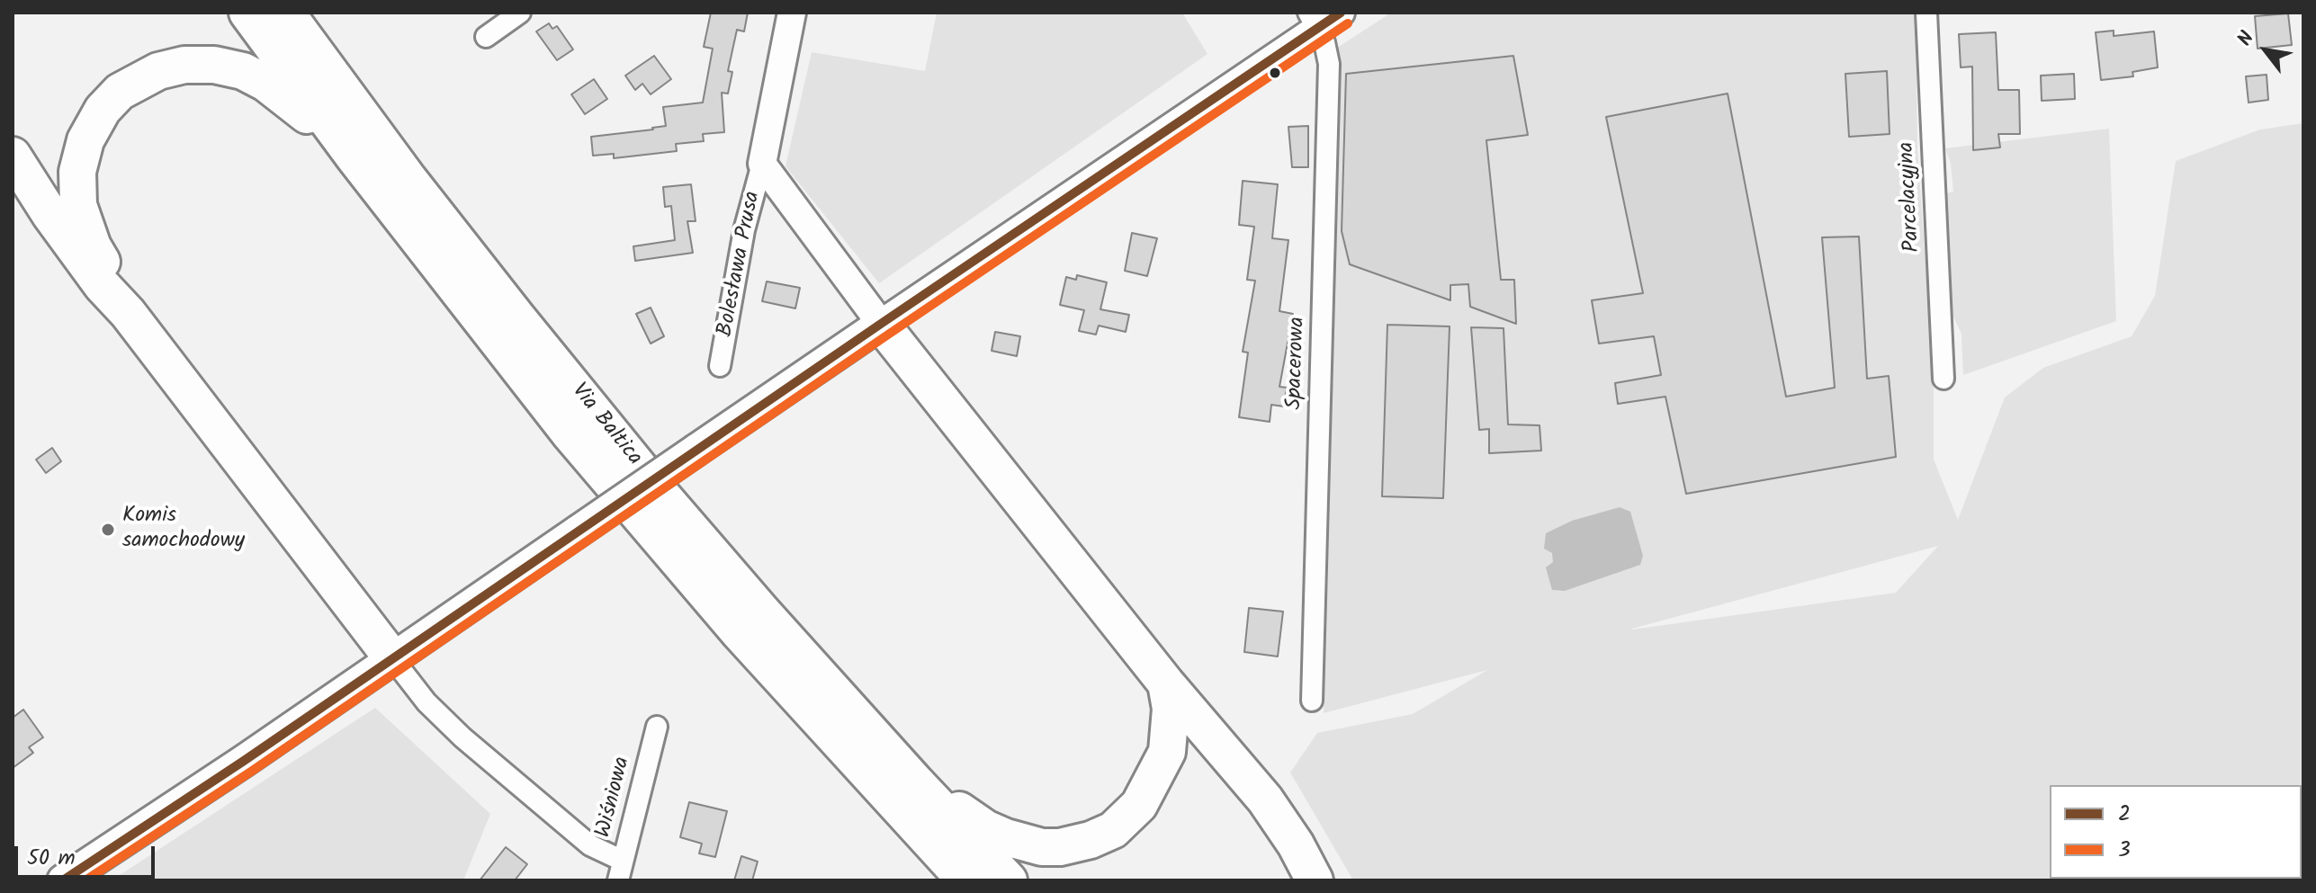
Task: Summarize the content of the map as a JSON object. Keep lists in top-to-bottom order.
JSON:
{
  "streets": {
    "highway": ["Via Baltica"],
    "street": [
      "Parcelacyjna",
      "Bolesława Prusa",
      "Spacerowa",
      "Wiśniowa"
    ]
  },
  "places": ["Komis samochodowy"],
  "lines": ["transit line 2", "transit line 3"],
  "legend": ["2", "3"],
  "scale_bar": "50 m",
  "north": "top left"
}
